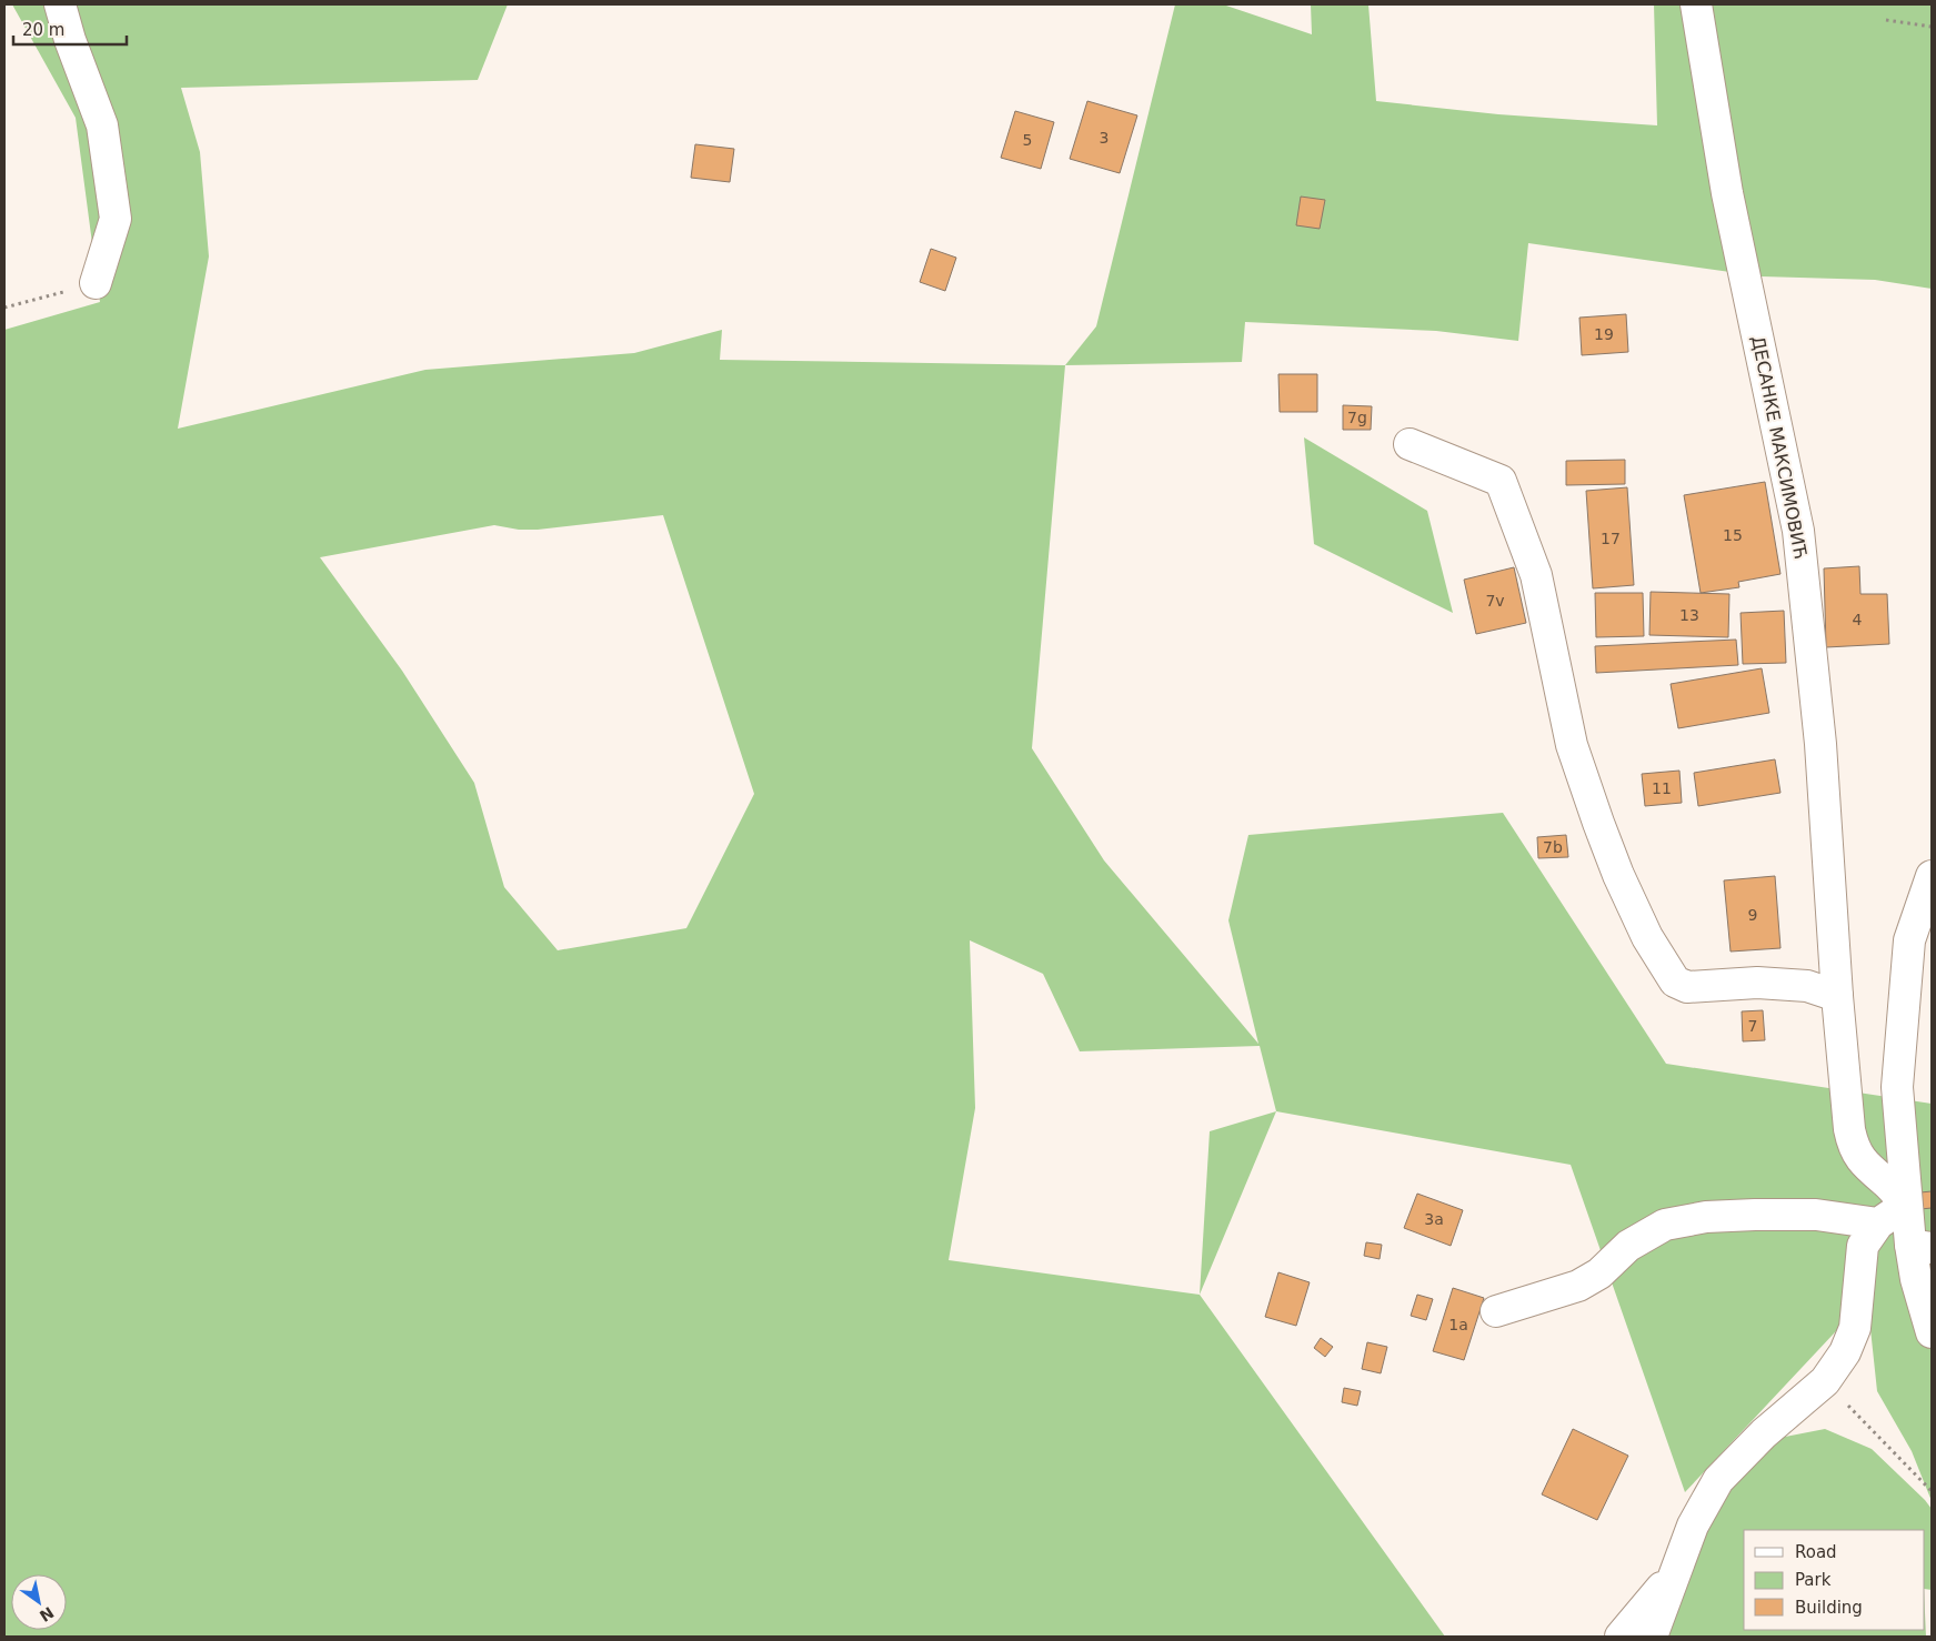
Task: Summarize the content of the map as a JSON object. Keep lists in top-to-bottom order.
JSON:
{
  "streets": {
    "street": ["ДЕСАНКЕ МАКСИМОВИЋ"]
  },
  "house_numbers": [
    "3",
    "5",
    "19",
    "7g",
    "15",
    "17",
    "7v",
    "13",
    "4",
    "11",
    "7b",
    "9",
    "7",
    "3a",
    "1a"
  ],
  "legend": ["Road", "Park", "Building"],
  "scale_bar": "20 m",
  "north": "bottom right"
}
